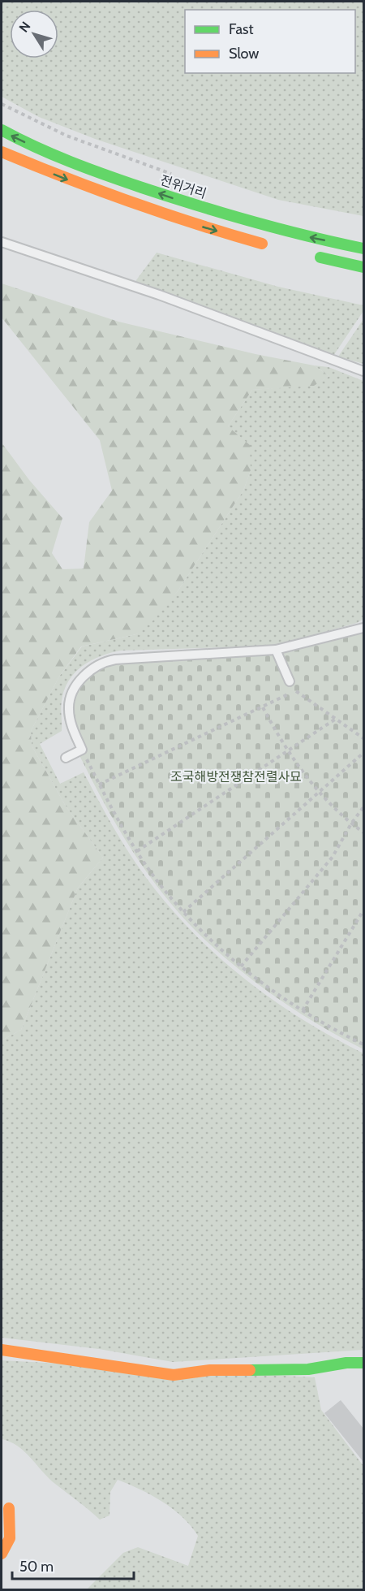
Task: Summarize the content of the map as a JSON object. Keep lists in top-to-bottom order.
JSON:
{
  "streets": {
    "main road": ["전위거리"]
  },
  "parks": ["조국해방전쟁참전렬사묘"],
  "legend": ["Fast", "Slow"],
  "scale_bar": "50 m",
  "north": "top left"
}
